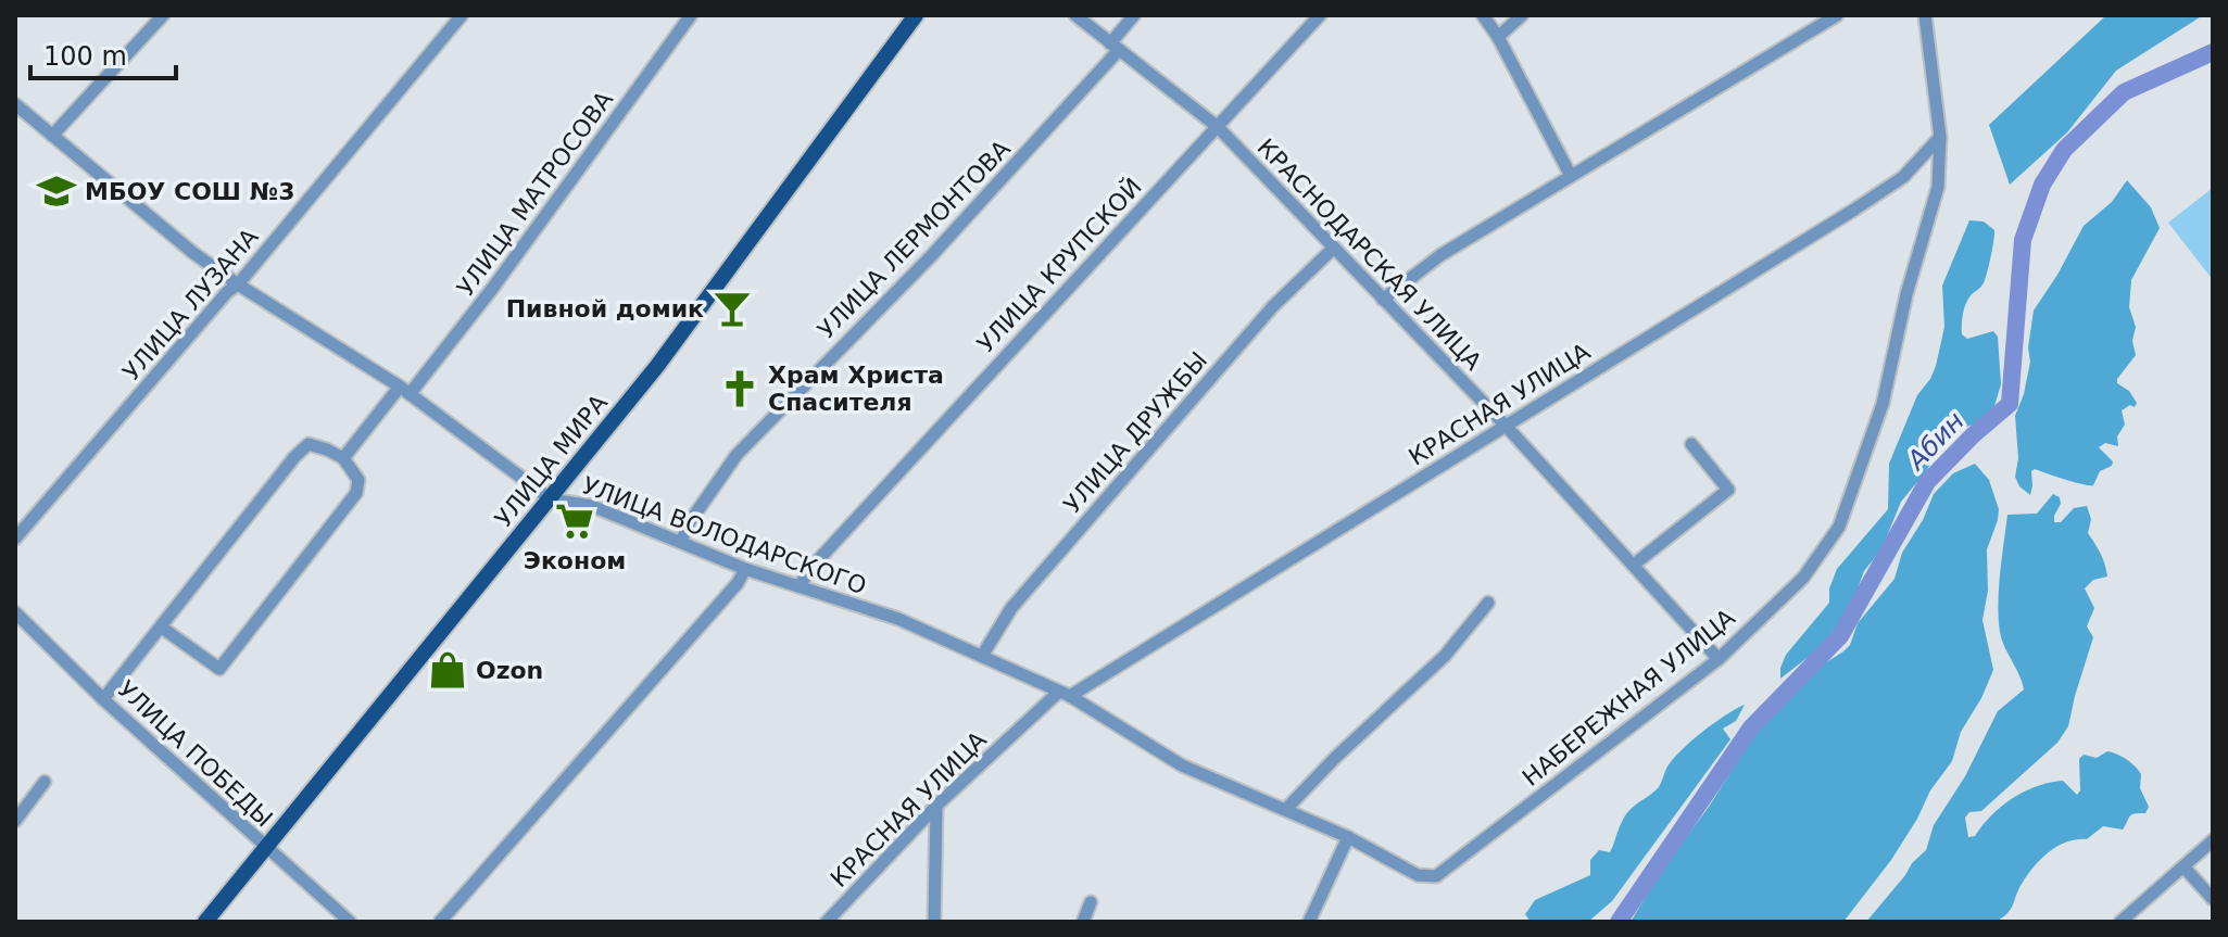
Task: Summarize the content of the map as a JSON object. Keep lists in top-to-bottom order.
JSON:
{
  "streets": {
    "main road": ["УЛИЦА МИРА"],
    "street": [
      "УЛИЦА МАТРОСОВА",
      "УЛИЦА ЛЕРМОНТОВА",
      "КРАСНОДАРСКАЯ УЛИЦА",
      "УЛИЦА КРУПСКОЙ",
      "УЛИЦА ЛУЗАНА",
      "КРАСНАЯ УЛИЦА",
      "УЛИЦА ДРУЖБЫ",
      "УЛИЦА ВОЛОДАРСКОГО",
      "НАБЕРЕЖНАЯ УЛИЦА",
      "УЛИЦА ПОБЕДЫ"
    ]
  },
  "crossings": [
    ["УЛИЦА МАТРОСОВА", "УЛИЦА ВОЛОДАРСКОГО"],
    ["УЛИЦА ЛЕРМОНТОВА", "КРАСНОДАРСКАЯ УЛИЦА"],
    ["УЛИЦА ЛЕРМОНТОВА", "УЛИЦА ВОЛОДАРСКОГО"],
    ["КРАСНОДАРСКАЯ УЛИЦА", "УЛИЦА КРУПСКОЙ"],
    ["КРАСНОДАРСКАЯ УЛИЦА", "КРАСНАЯ УЛИЦА"],
    ["КРАСНОДАРСКАЯ УЛИЦА", "УЛИЦА ДРУЖБЫ"],
    ["КРАСНОДАРСКАЯ УЛИЦА", "НАБЕРЕЖНАЯ УЛИЦА"],
    ["УЛИЦА КРУПСКОЙ", "УЛИЦА ВОЛОДАРСКОГО"],
    ["УЛИЦА ЛУЗАНА", "УЛИЦА ВОЛОДАРСКОГО"],
    ["КРАСНАЯ УЛИЦА", "УЛИЦА ВОЛОДАРСКОГО"],
    ["КРАСНАЯ УЛИЦА", "НАБЕРЕЖНАЯ УЛИЦА"],
    ["УЛИЦА ДРУЖБЫ", "УЛИЦА ВОЛОДАРСКОГО"],
    ["УЛИЦА МИРА", "УЛИЦА ВОЛОДАРСКОГО"],
    ["УЛИЦА МИРА", "УЛИЦА ПОБЕДЫ"],
    ["УЛИЦА ВОЛОДАРСКОГО", "НАБЕРЕЖНАЯ УЛИЦА"]
  ],
  "water": ["Абин"],
  "places": {
    "school or university": ["МБОУ СОШ №3"],
    "bar": ["Пивной домик"],
    "church": ["Храм Христа Спасителя"],
    "supermarket": ["Эконом"],
    "shop": ["Ozon"]
  },
  "scale_bar": "100 m"
}
